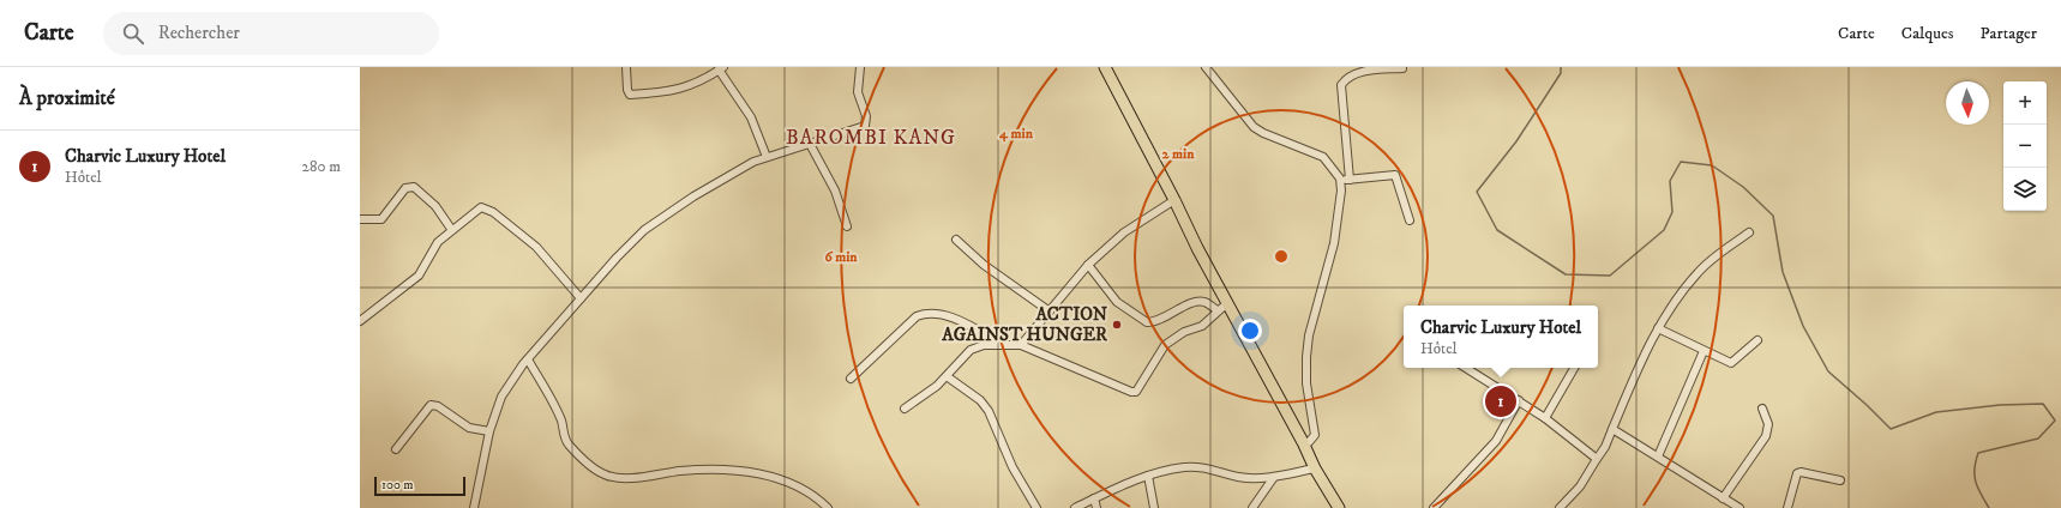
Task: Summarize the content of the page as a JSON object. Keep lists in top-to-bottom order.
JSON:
{
  "districts": ["BAROMBI KANG"],
  "places": ["ACTION AGAINST HUNGER"],
  "scale_bar": "100 m",
  "north": "bottom",
  "page": {
    "header": "Carte",
    "search": "Rechercher",
    "nav": ["Carte", "Calques", "Partager"],
    "heading": "À proximité",
    "map_buttons": ["+", "−"],
    "list": [
      {
        "mark": "1",
        "name": "Charvic Luxury Hotel",
        "note": "Hôtel",
        "value": "280 m"
      }
    ],
    "popup": ["Charvic Luxury Hotel", "Hôtel"],
    "pins": "1",
    "scale": "100 m"
  },
  "rings": ["4 min", "2 min", "6 min"]
}
